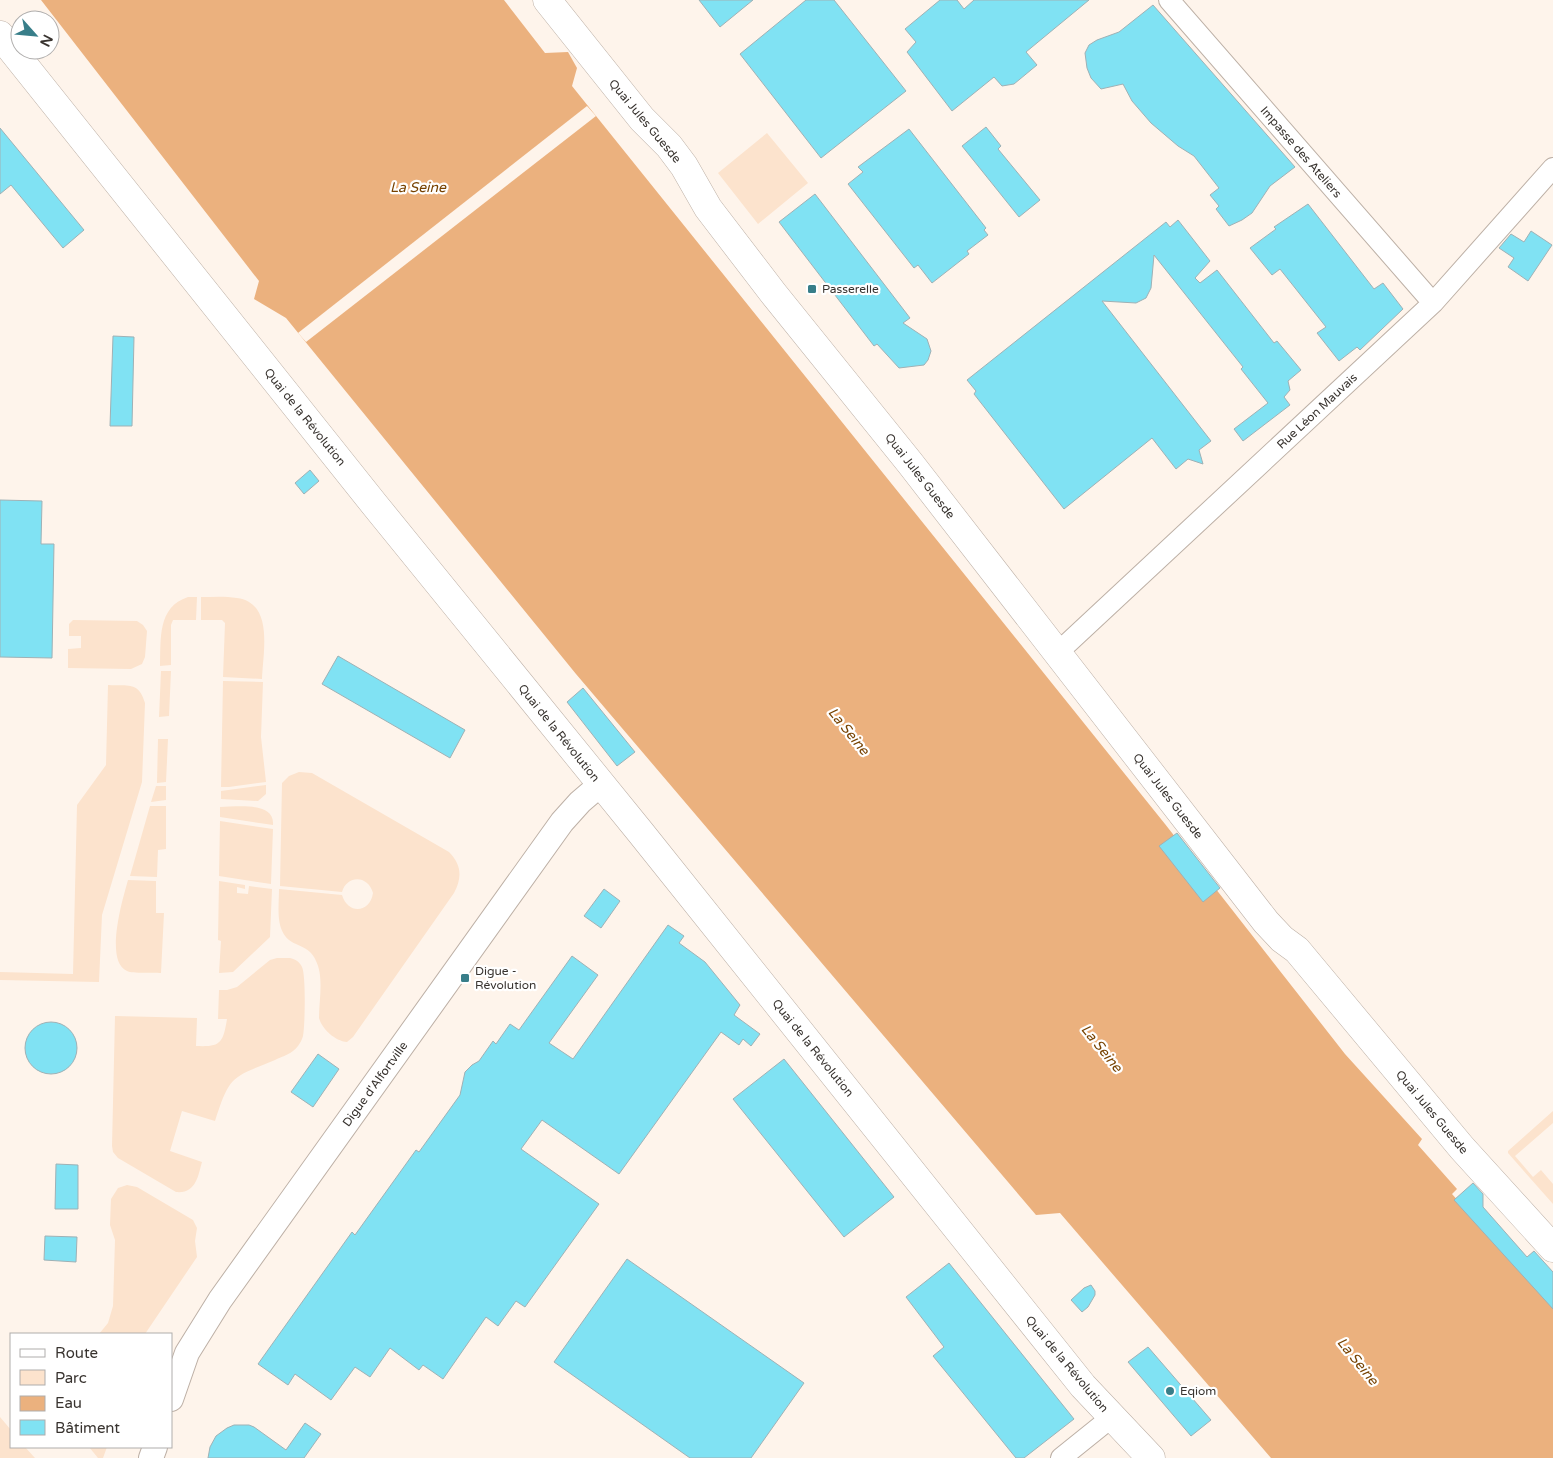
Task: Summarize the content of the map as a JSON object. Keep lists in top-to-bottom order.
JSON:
{
  "streets": {
    "main road": ["Quai Jules Guesde", "Quai de la Révolution"],
    "street": ["Impasse des Ateliers", "Rue Léon Mauvais", "Digue d'Alfortville"]
  },
  "crossings": [
    ["Quai Jules Guesde", "Rue Léon Mauvais"],
    ["Impasse des Ateliers", "Rue Léon Mauvais"],
    ["Quai de la Révolution", "Digue d'Alfortville"]
  ],
  "water": ["La Seine"],
  "places": {
    "transit": ["Passerelle", "Digue - Révolution"],
    "other": ["Eqiom"]
  },
  "legend": [
    "Route",
    "Parc",
    "Eau",
    "Bâtiment"
  ],
  "north": "bottom right"
}
